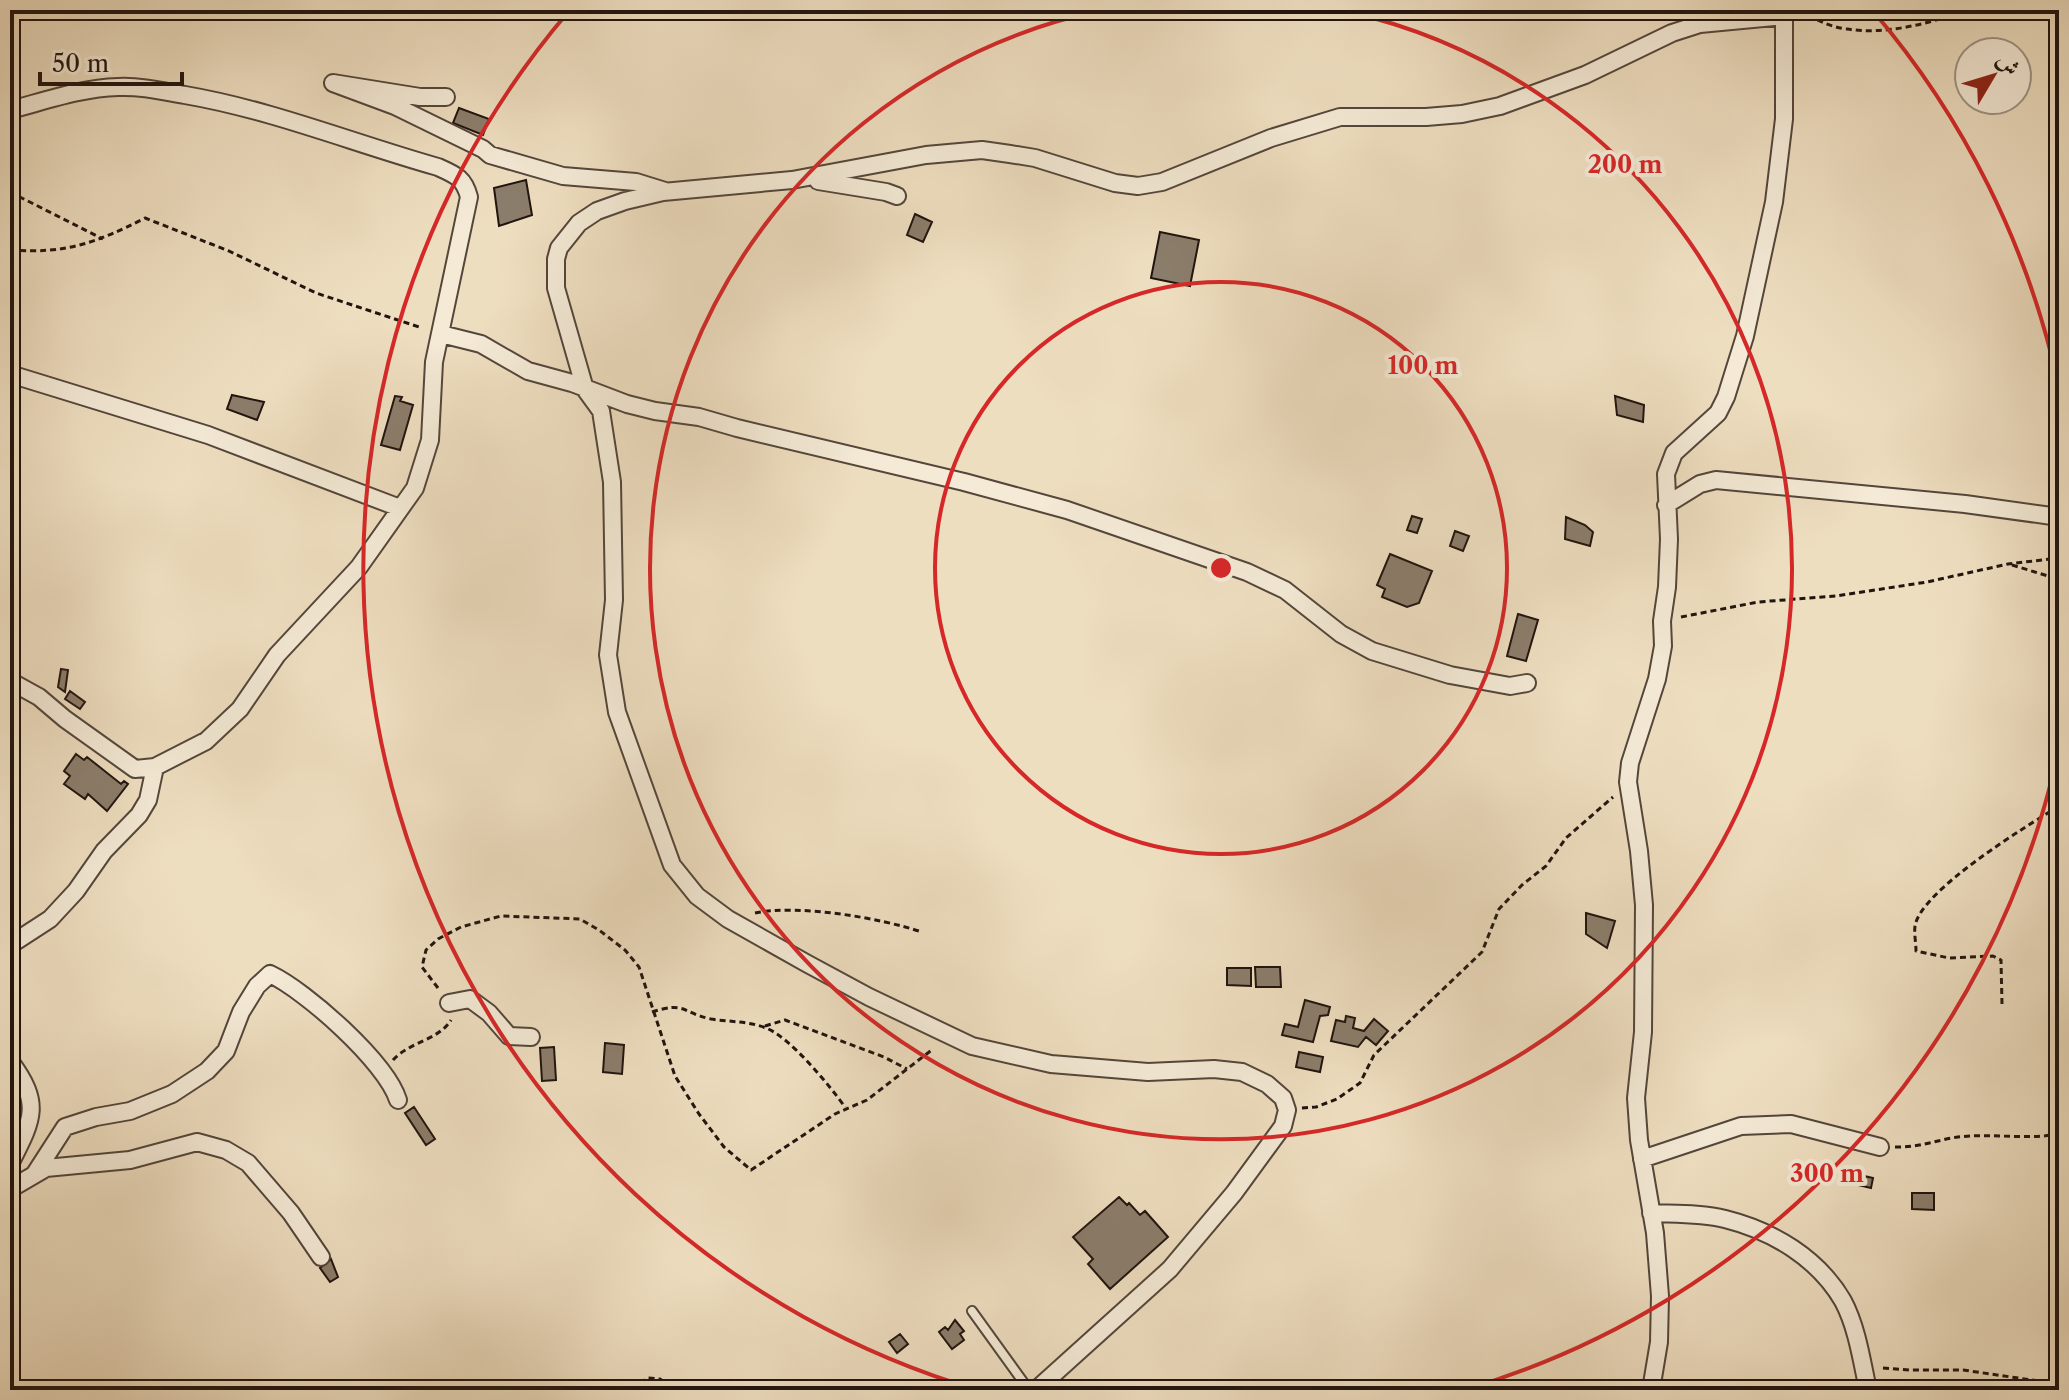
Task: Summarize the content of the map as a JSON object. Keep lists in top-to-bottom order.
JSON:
{
  "scale_bar": "50 m",
  "north": "top right",
  "rings": ["200 m", "100 m", "300 m"]
}
